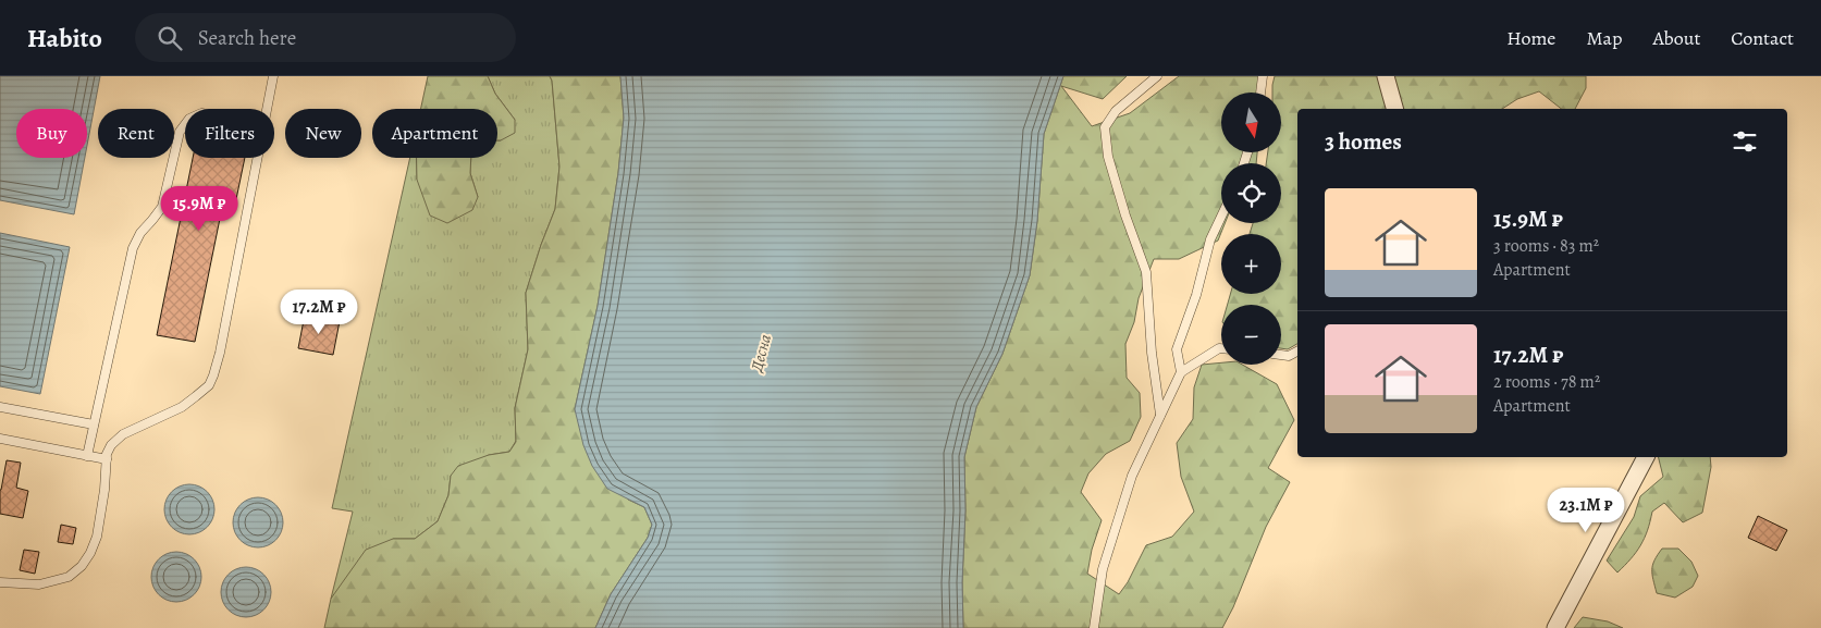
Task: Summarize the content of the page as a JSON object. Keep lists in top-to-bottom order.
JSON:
{
  "water": ["Десна"],
  "north": "bottom",
  "page": {
    "header": "Habito",
    "search": "Search here",
    "nav": [
      "Home",
      "Map",
      "About",
      "Contact"
    ],
    "map_buttons": ["+", "−"],
    "chip": [
      "Buy",
      "Rent",
      "Filters",
      "New",
      "Apartment"
    ],
    "heading": "3 homes",
    "list": [
      {
        "name": "15.9M ₽",
        "note": "3 rooms · 83 m² · Apartment"
      },
      {
        "name": "17.2M ₽",
        "note": "2 rooms · 78 m² · Apartment"
      }
    ],
    "price": ["15.9M ₽", "17.2M ₽", "23.1M ₽"]
  }
}
